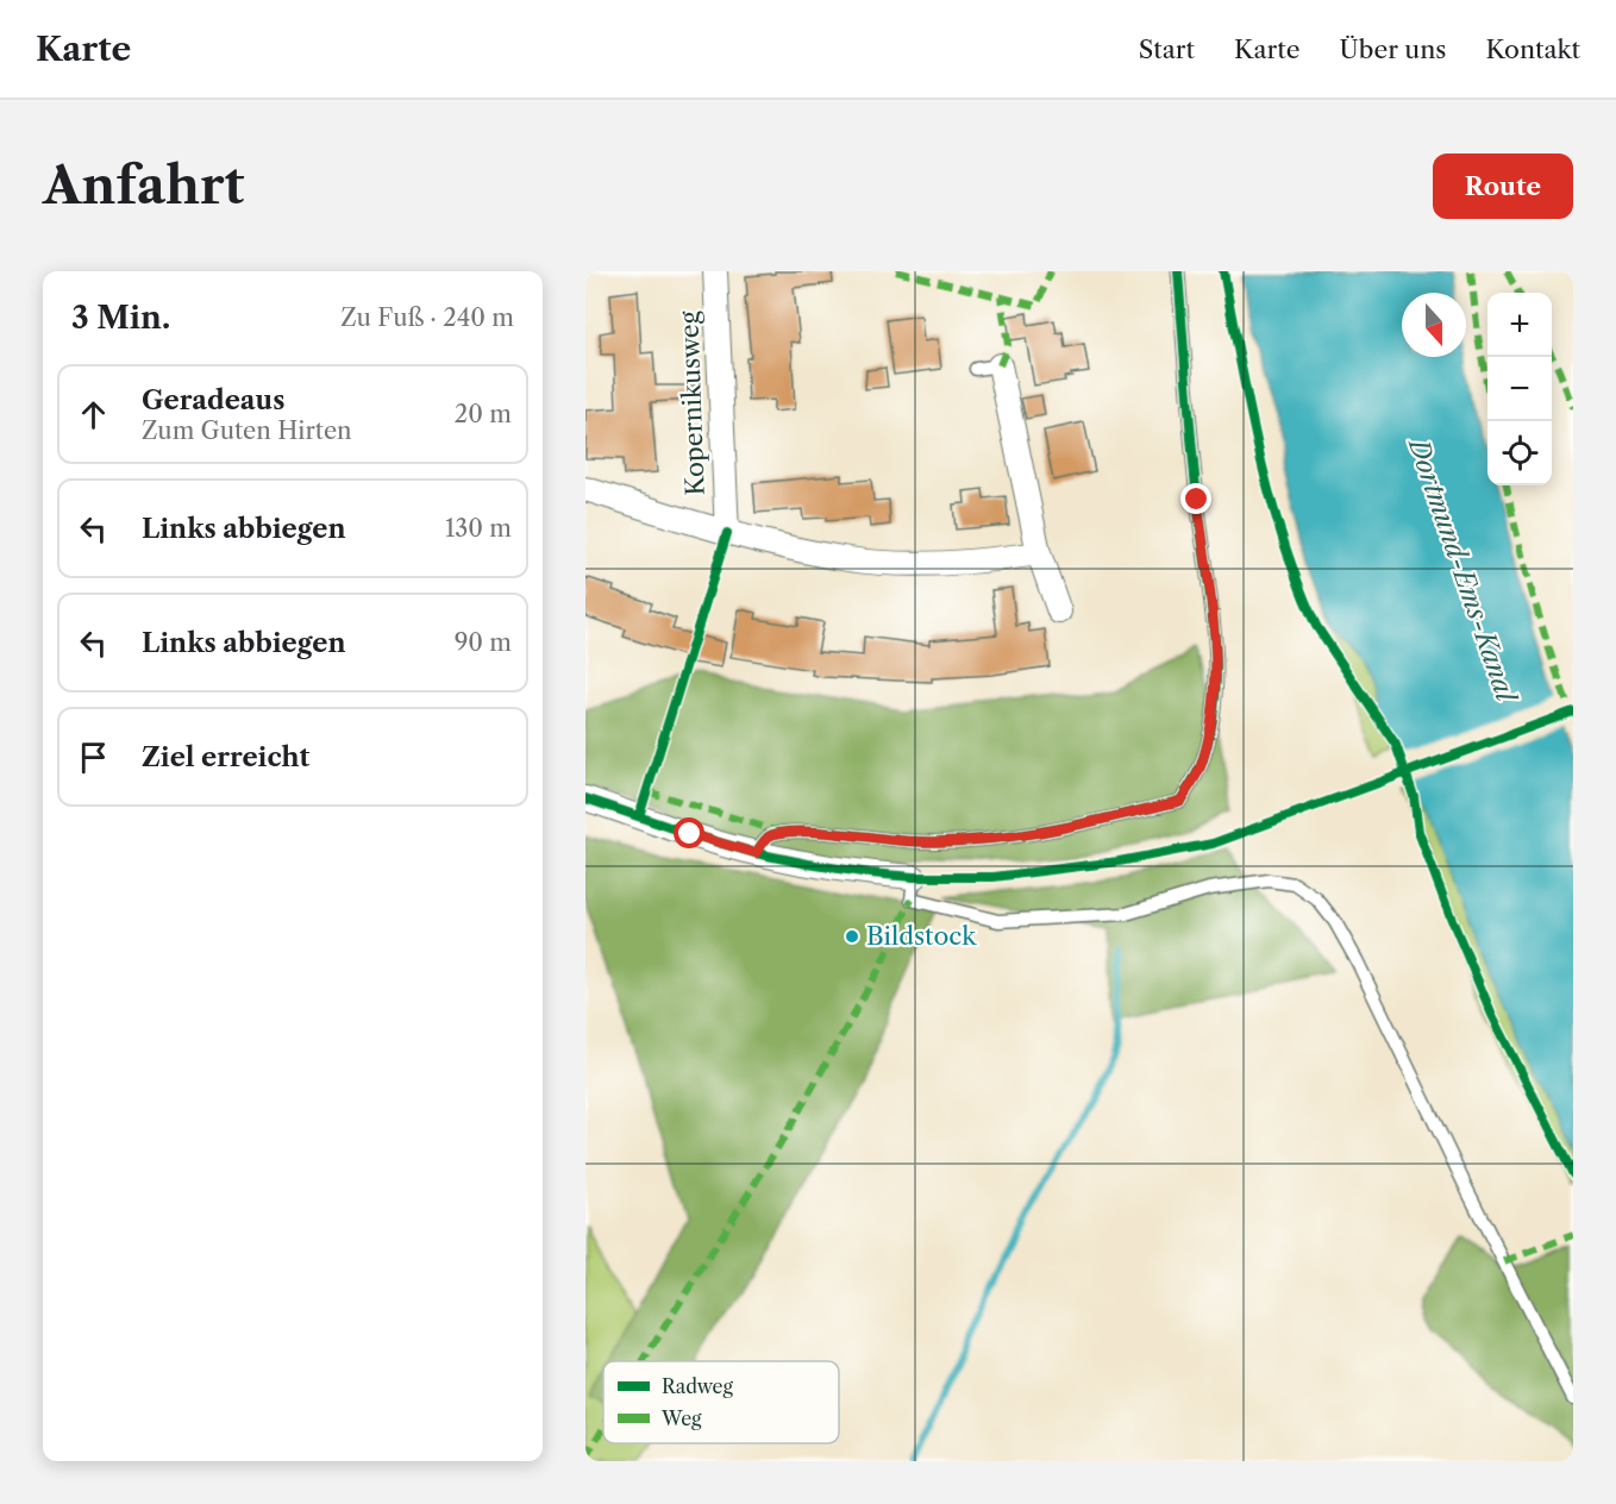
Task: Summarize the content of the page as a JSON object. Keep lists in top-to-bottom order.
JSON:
{
  "streets": {
    "street": ["Kopernikusweg"]
  },
  "water": ["Dortmund-Ems-Kanal"],
  "places": ["Bildstock"],
  "legend": ["Radweg", "Weg"],
  "north": "bottom",
  "page": {
    "header": "Karte",
    "nav": [
      "Start",
      "Karte",
      "Über uns",
      "Kontakt"
    ],
    "buttons": "Route",
    "title": "Anfahrt",
    "heading": ["3 Min.", "Zu Fuß · 240 m"],
    "map_buttons": ["+", "−"],
    "list": [
      ["Geradeaus", "Zum Guten Hirten", "20 m"],
      ["Links abbiegen", "130 m"],
      ["Links abbiegen", "90 m"],
      "Ziel erreicht"
    ]
  }
}
